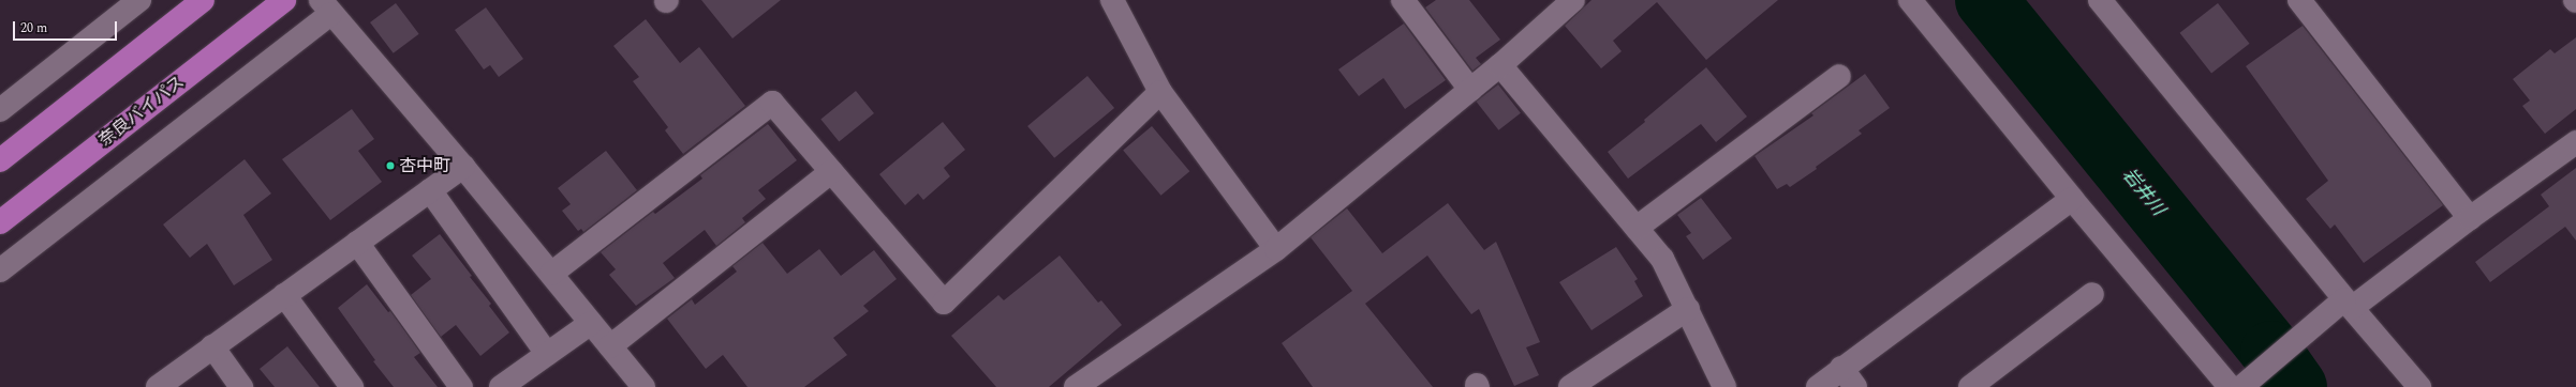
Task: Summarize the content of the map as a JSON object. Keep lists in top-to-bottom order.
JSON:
{
  "streets": {
    "highway": ["奈良バイパス"]
  },
  "water": ["岩井川"],
  "places": ["杏中町"],
  "scale_bar": "20 m"
}
